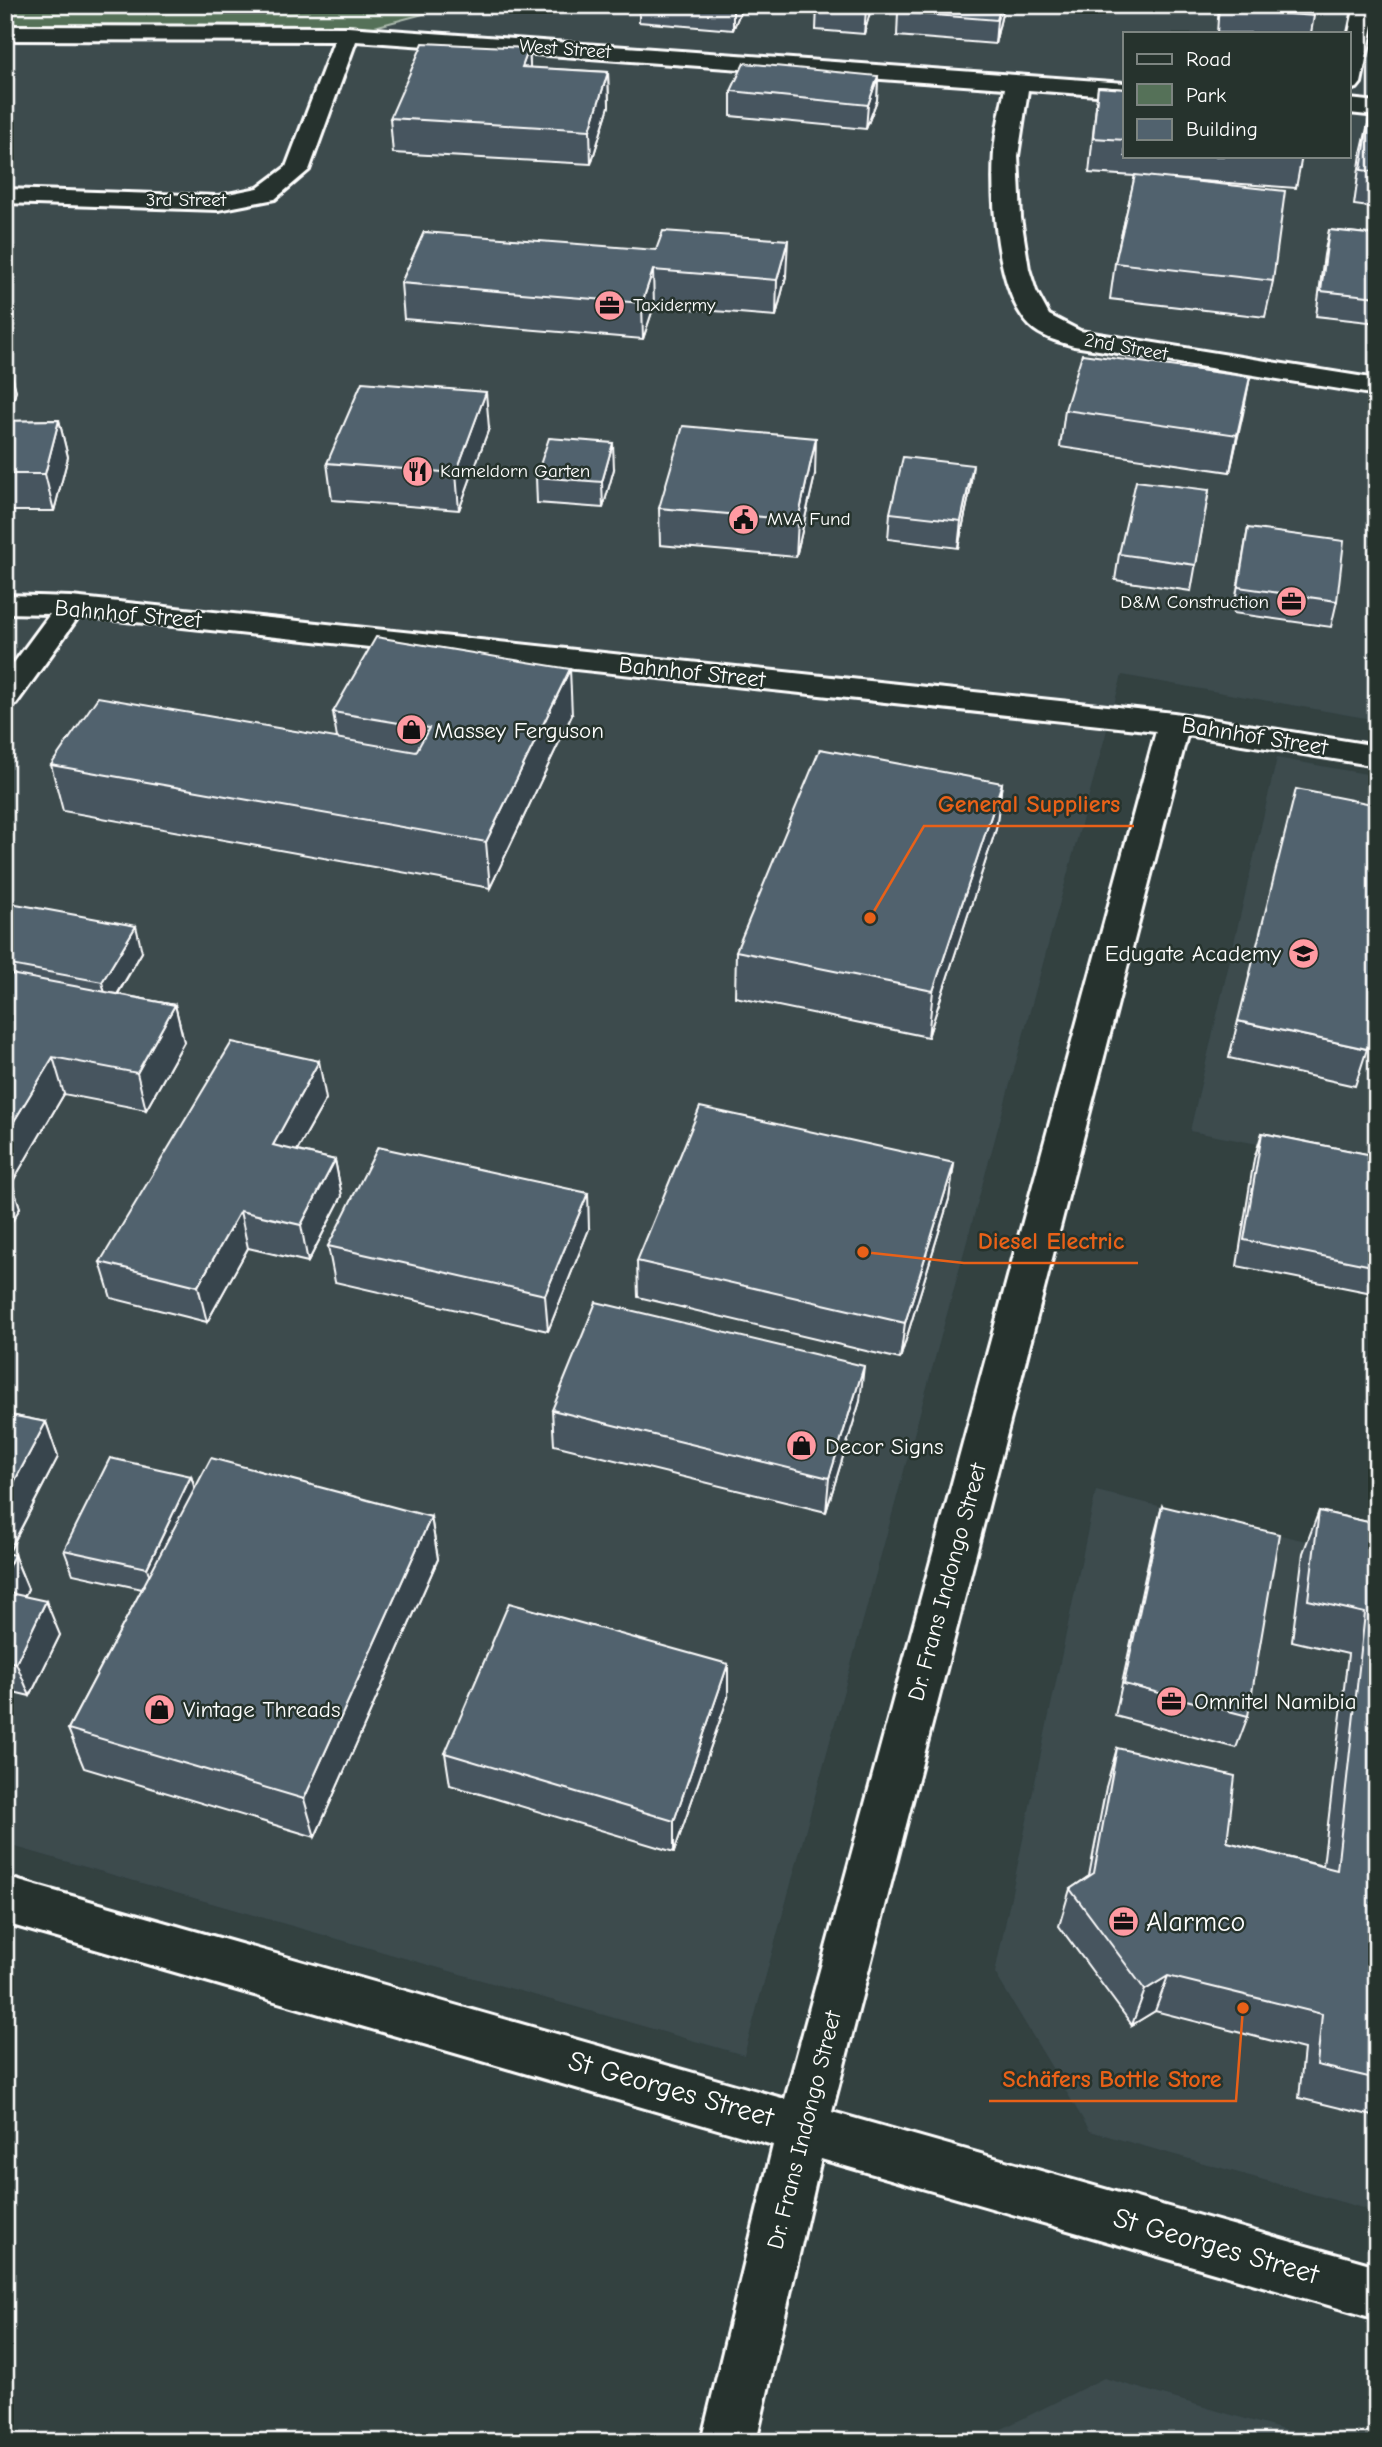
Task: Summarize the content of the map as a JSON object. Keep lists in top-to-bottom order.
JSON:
{
  "streets": {
    "street": [
      "West Street",
      "3rd Street",
      "2nd Street",
      "Bahnhof Street",
      "Dr. Frans Indongo Street",
      "St Georges Street"
    ]
  },
  "crossings": [
    ["West Street", "3rd Street"],
    ["West Street", "2nd Street"],
    ["Bahnhof Street", "Dr. Frans Indongo Street"],
    ["Dr. Frans Indongo Street", "St Georges Street"]
  ],
  "places": {
    "office": [
      "Taxidermy",
      "D&M Construction",
      "Omnitel Namibia",
      "Alarmco"
    ],
    "restaurant": ["Kameldorn Garten"],
    "public building": ["MVA Fund"],
    "shop": ["Massey Ferguson", "Decor Signs", "Vintage Threads"],
    "other": ["General Suppliers", "Diesel Electric", "Schäfers Bottle Store"],
    "school or university": ["Edugate Academy"]
  },
  "legend": ["Road", "Park", "Building"]
}
